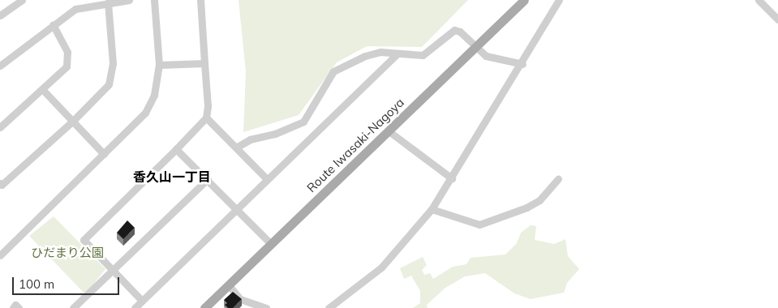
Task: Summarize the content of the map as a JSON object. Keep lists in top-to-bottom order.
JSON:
{
  "streets": {
    "main road": ["Route Iwasaki-Nagoya"]
  },
  "districts": ["香久山一丁目"],
  "parks": ["ひだまり公園"],
  "scale_bar": "100 m"
}
